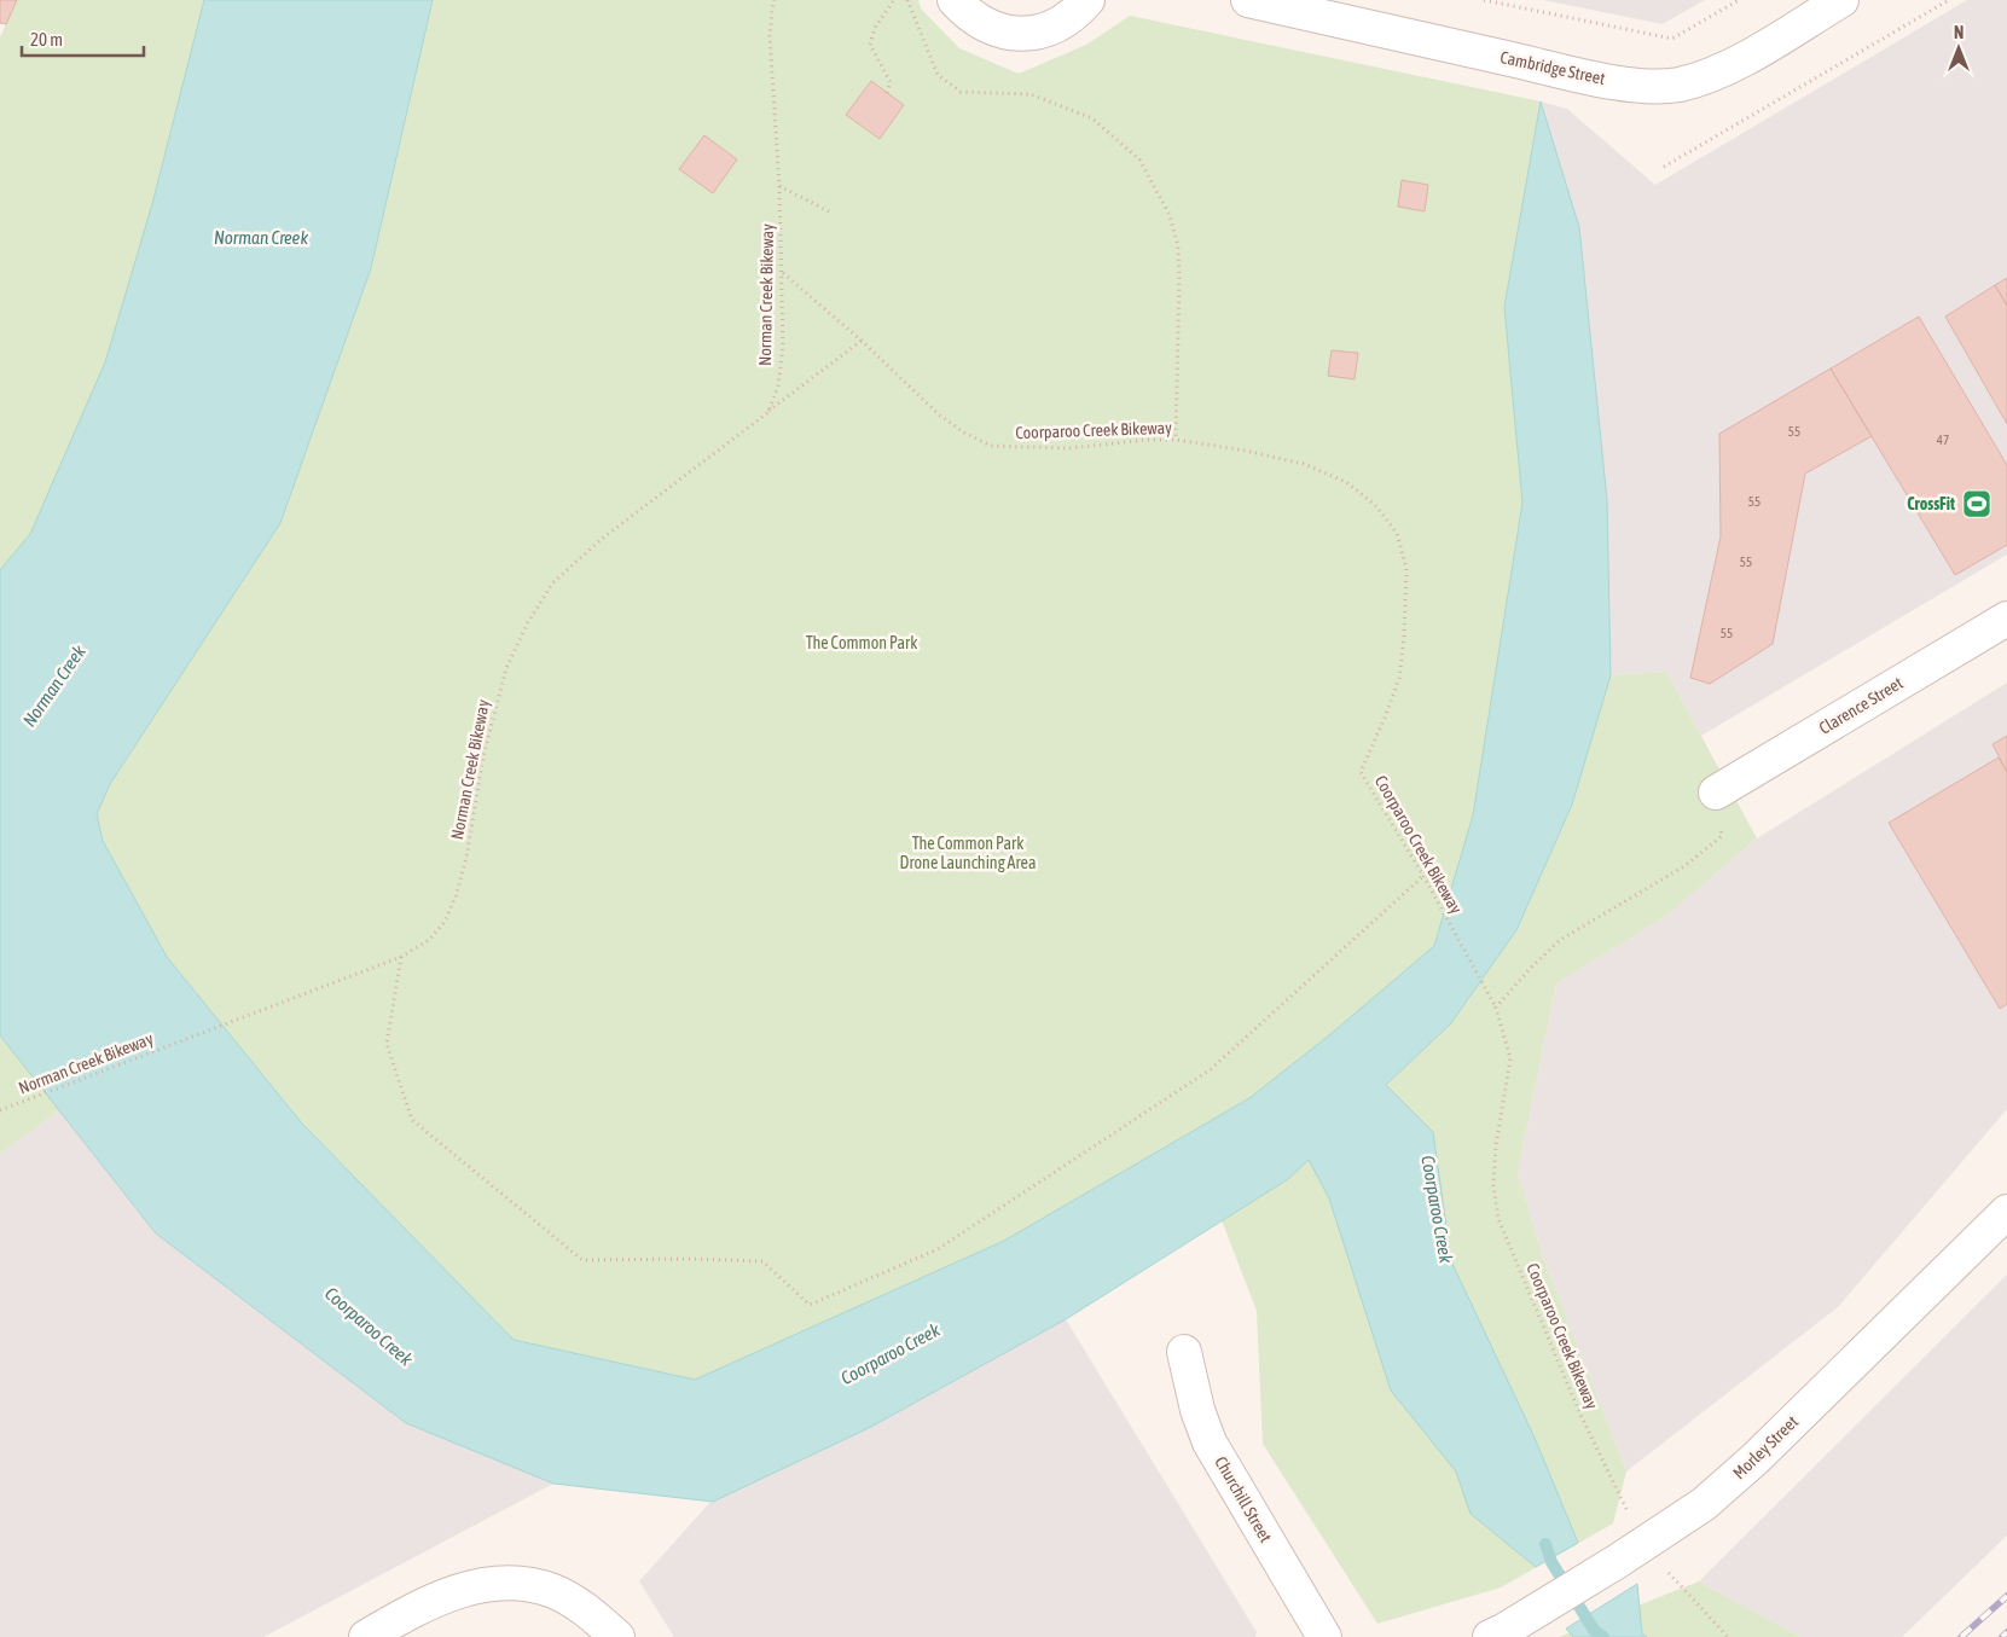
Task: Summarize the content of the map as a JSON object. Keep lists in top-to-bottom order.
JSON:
{
  "streets": {
    "street": [
      "Cambridge Street",
      "Clarence Street",
      "Morley Street",
      "Churchill Street"
    ],
    "path": ["Norman Creek Bikeway", "Coorparoo Creek Bikeway"]
  },
  "crossings": [
    ["Norman Creek Bikeway", "Coorparoo Creek Bikeway"],
    ["Coorparoo Creek Bikeway", "Morley Street"]
  ],
  "water": ["Norman Creek", "Coorparoo Creek"],
  "parks": ["The Common Park", "The Common Park Drone Launching Area"],
  "places": {
    "sports": ["CrossFit"]
  },
  "house_numbers": [
    "55",
    "47",
    "55",
    "55",
    "55"
  ],
  "scale_bar": "20 m",
  "north": "top"
}
